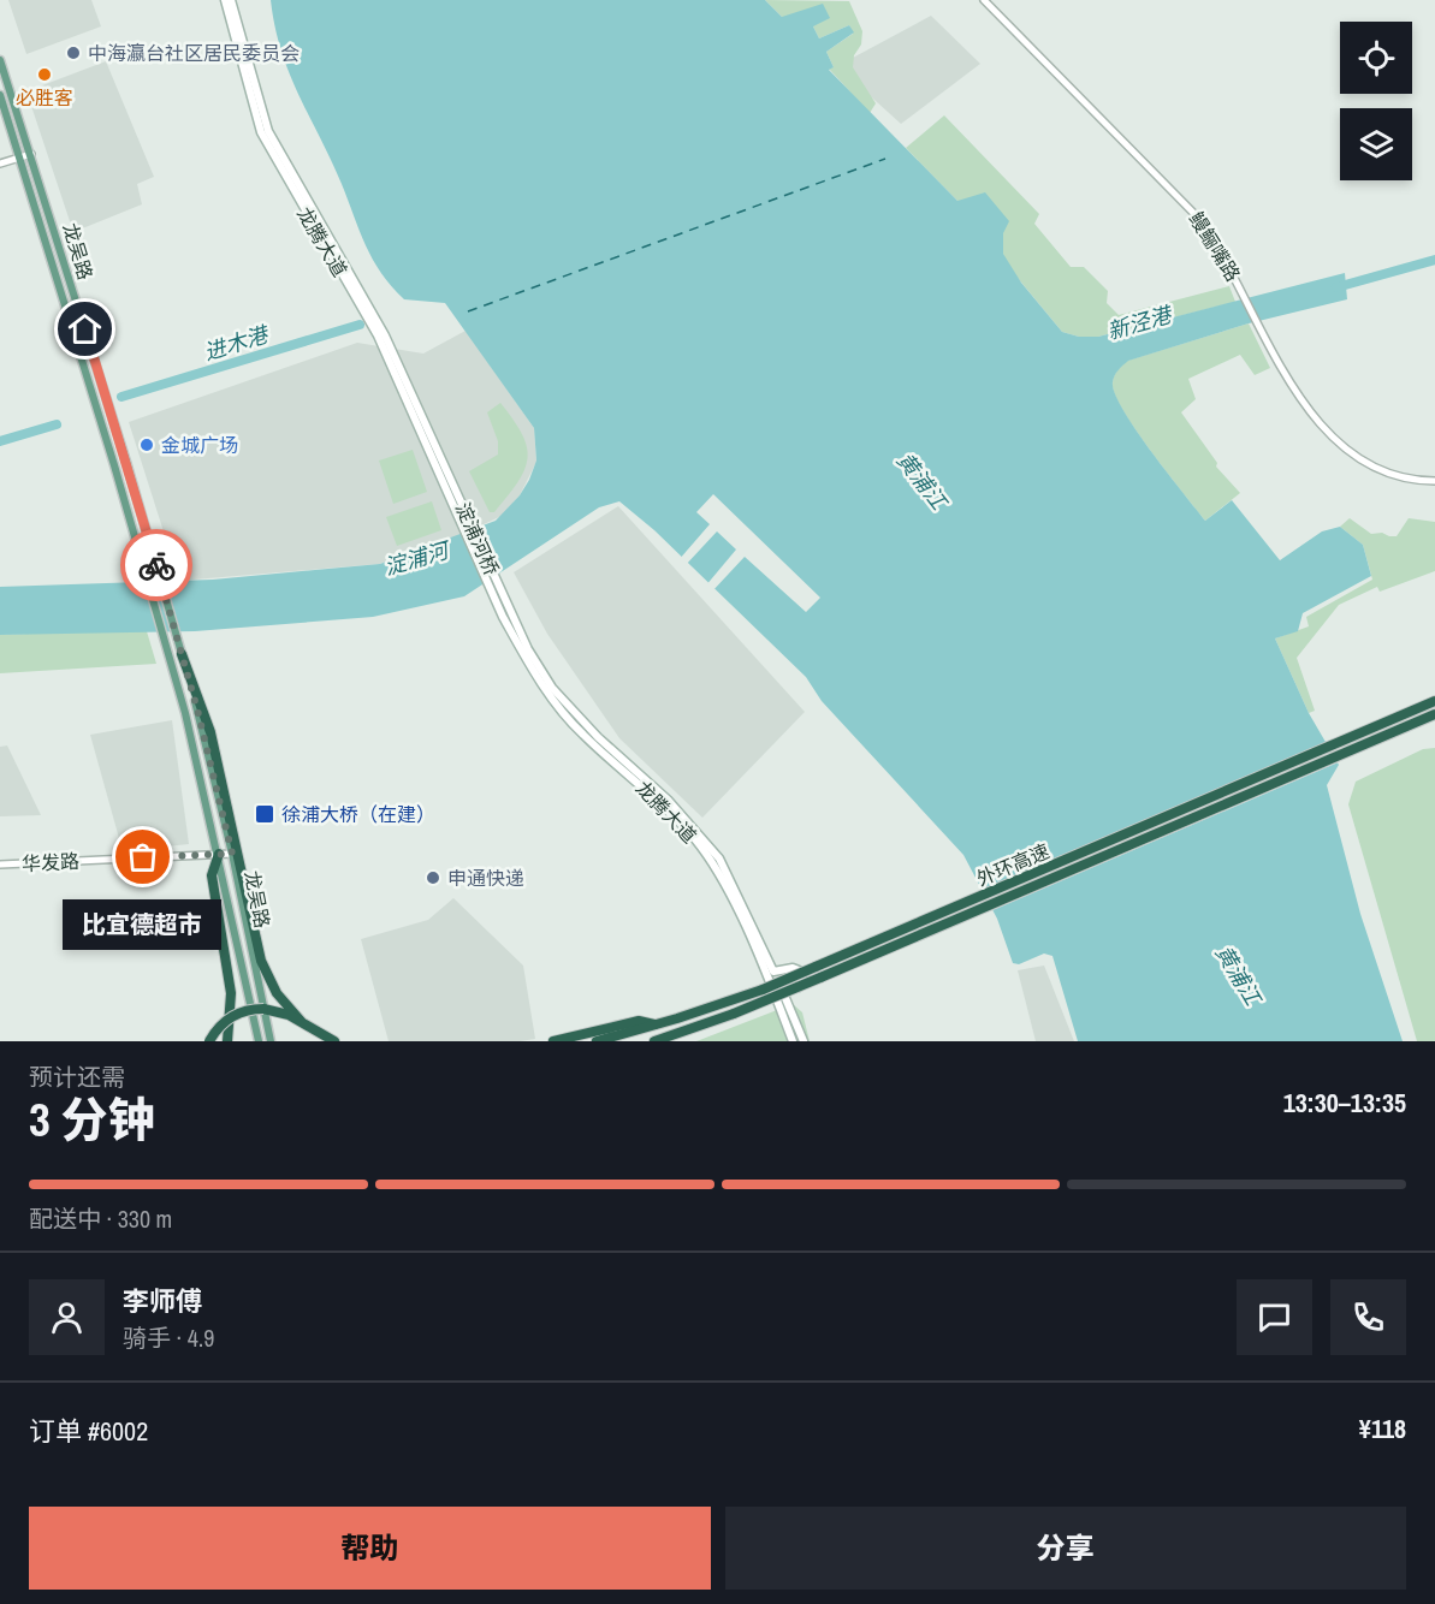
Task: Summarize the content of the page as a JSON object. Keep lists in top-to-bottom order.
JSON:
{
  "streets": {
    "highway": ["外环高速"],
    "main road": ["龙腾大道", "龙吴路", "淀浦河桥"],
    "street": ["鳗鲡嘴路", "华发路"]
  },
  "crossings": [
    ["龙腾大道", "淀浦河桥"],
    ["龙吴路", "华发路"]
  ],
  "water": [
    "新泾港",
    "进木港",
    "黄浦江",
    "淀浦河"
  ],
  "places": {
    "other": [
      "中海瀛台社区居民委员会",
      "必胜客",
      "金城广场",
      "比宜德超市",
      "申通快递"
    ],
    "transit": ["徐浦大桥（在建）"]
  },
  "page": {
    "bubble": "比宜德超市",
    "heading": ["3 分钟", "预计还需", "13:30–13:35"],
    "panel": [
      "李师傅",
      "骑手 · 4.9",
      "订单 #6002",
      "¥118"
    ],
    "bar": "配送中 · 330 m",
    "buttons": ["帮助", "分享"]
  }
}
